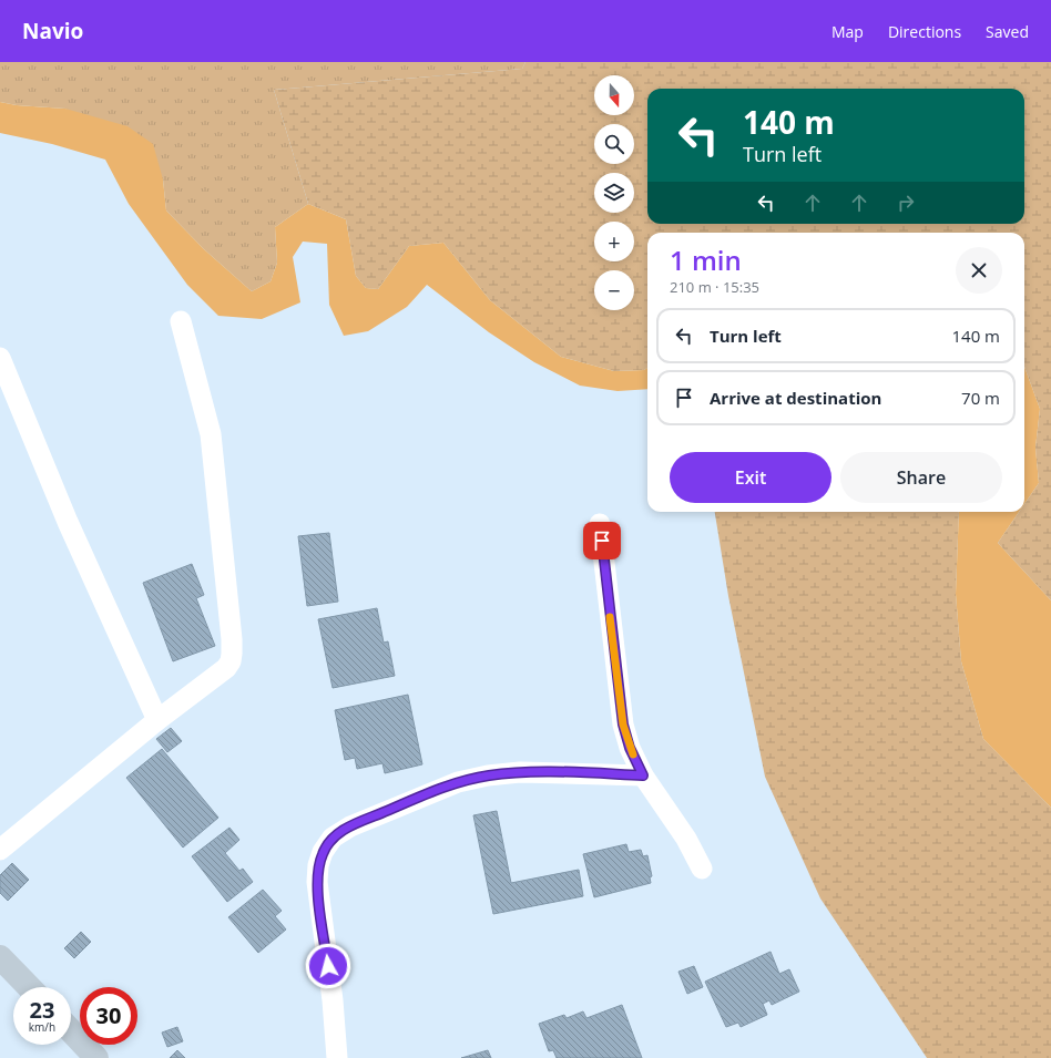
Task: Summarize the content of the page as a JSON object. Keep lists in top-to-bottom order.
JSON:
{
  "north": "bottom",
  "page": {
    "header": "Navio",
    "nav": ["Map", "Directions", "Saved"],
    "map_buttons": ["+", "−"],
    "turn": ["140 m", "Turn left"],
    "heading": ["1 min", "210 m · 15:35"],
    "list": [
      {
        "name": "Turn left",
        "value": "140 m"
      },
      {
        "name": "Arrive at destination",
        "value": "70 m"
      }
    ],
    "buttons": ["Exit", "Share"],
    "speed": "23 km/h",
    "limit": "30"
  }
}
